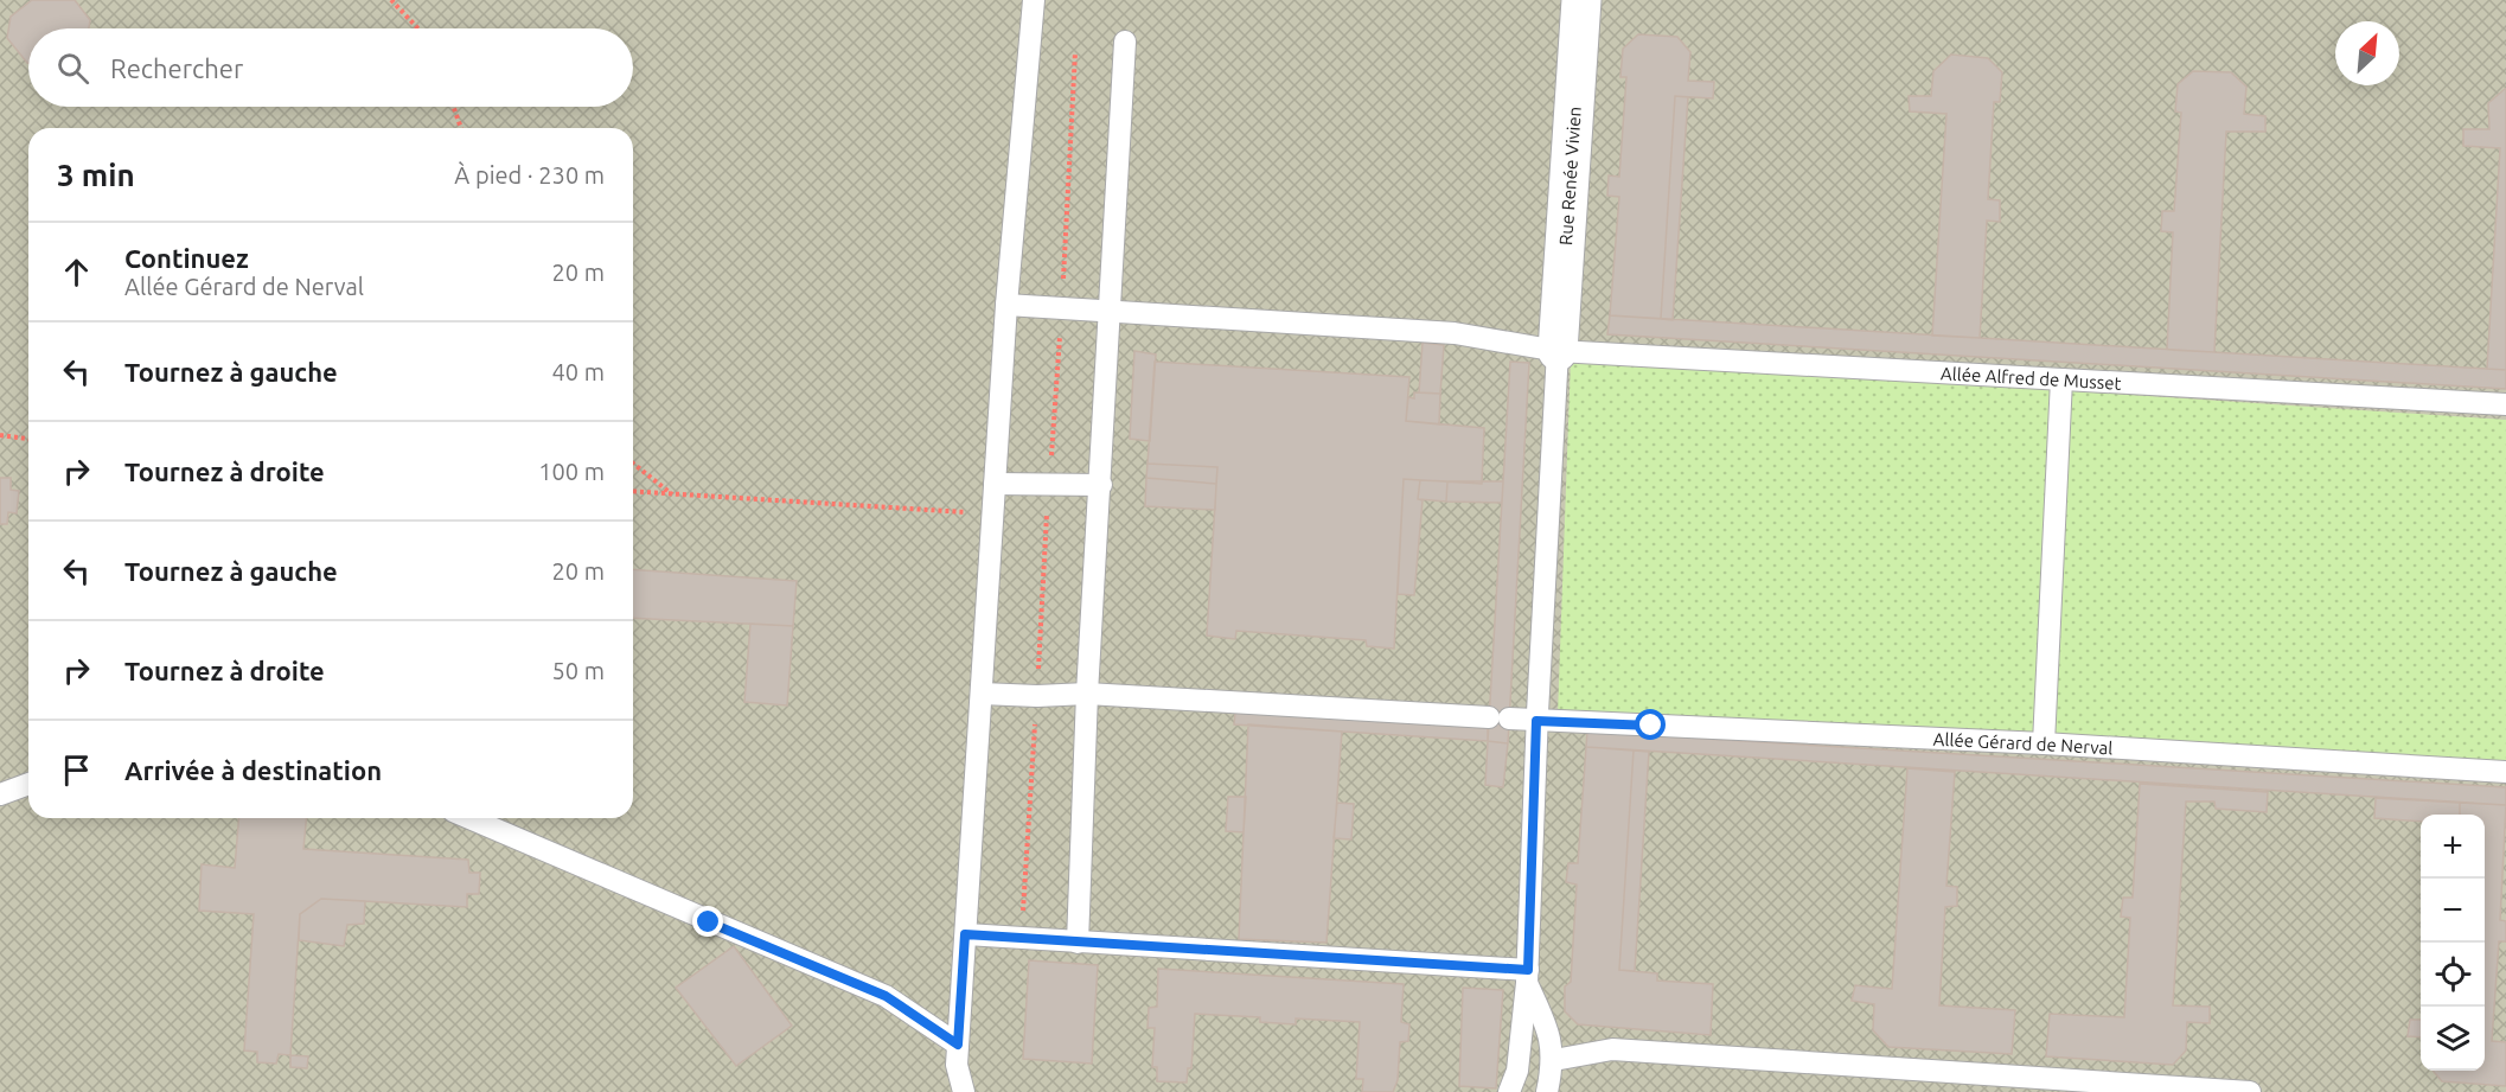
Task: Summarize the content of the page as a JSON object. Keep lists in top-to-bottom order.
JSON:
{
  "streets": {
    "street": ["Rue Renée Vivien"],
    "lane": ["Allée Alfred de Musset", "Allée Gérard de Nerval"]
  },
  "crossings": [
    ["Rue Renée Vivien", "Allée Alfred de Musset"]
  ],
  "north": "top right",
  "page": {
    "search": "Rechercher",
    "heading": ["3 min", "À pied · 230 m"],
    "list": [
      ["Continuez", "Allée Gérard de Nerval", "20 m"],
      ["Tournez à gauche", "40 m"],
      ["Tournez à droite", "100 m"],
      ["Tournez à gauche", "20 m"],
      ["Tournez à droite", "50 m"],
      "Arrivée à destination"
    ],
    "map_buttons": ["+", "−"]
  }
}
